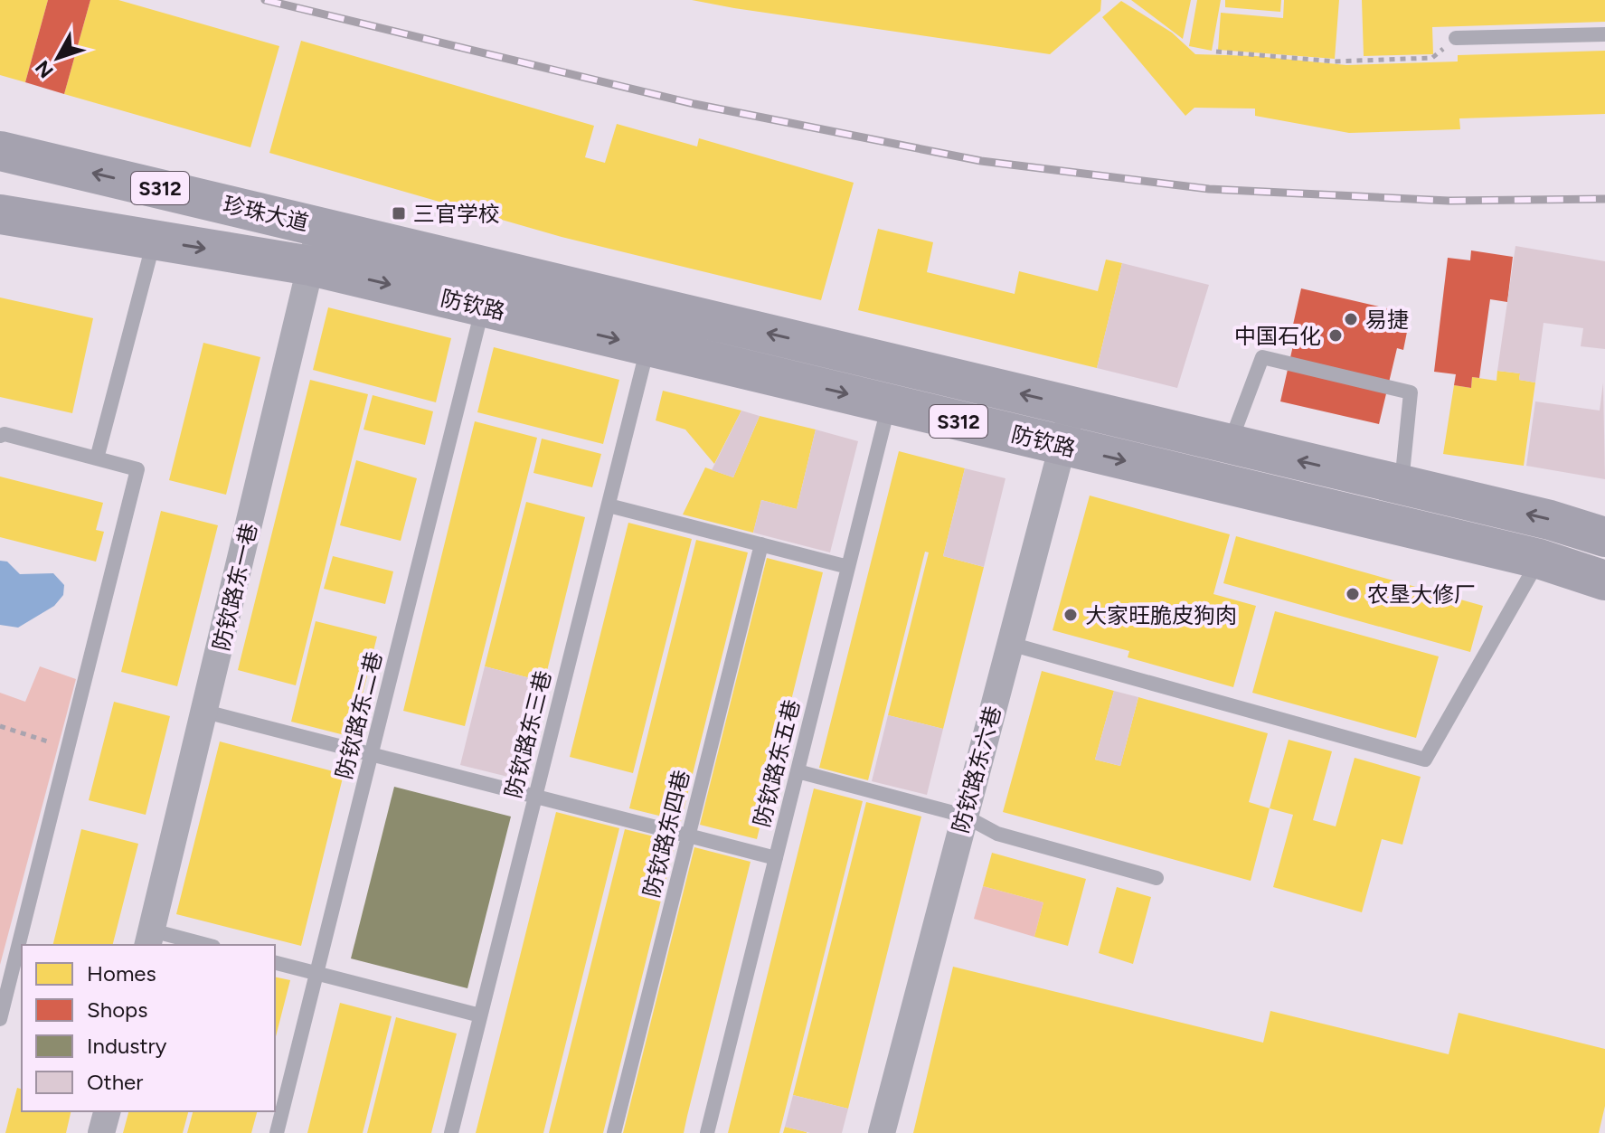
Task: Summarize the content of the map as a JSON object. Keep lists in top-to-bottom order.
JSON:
{
  "streets": {
    "main road": ["S312", "珍珠大道", "防钦路"],
    "street": ["防钦路东一巷", "防钦路东六巷"],
    "lane": [
      "防钦路东二巷",
      "防钦路东三巷",
      "防钦路东五巷",
      "防钦路东四巷"
    ]
  },
  "crossings": [
    ["珍珠大道", "防钦路"],
    ["珍珠大道", "防钦路东一巷"],
    ["防钦路", "防钦路东一巷"],
    ["防钦路", "防钦路东二巷"],
    ["防钦路", "防钦路东三巷"],
    ["防钦路", "防钦路东五巷"],
    ["防钦路", "防钦路东六巷"]
  ],
  "places": {
    "transit": ["三官学校"],
    "other": [
      "易捷",
      "中国石化",
      "农垦大修厂",
      "大家旺脆皮狗肉"
    ]
  },
  "legend": [
    "Homes",
    "Shops",
    "Industry",
    "Other"
  ],
  "north": "bottom left"
}
